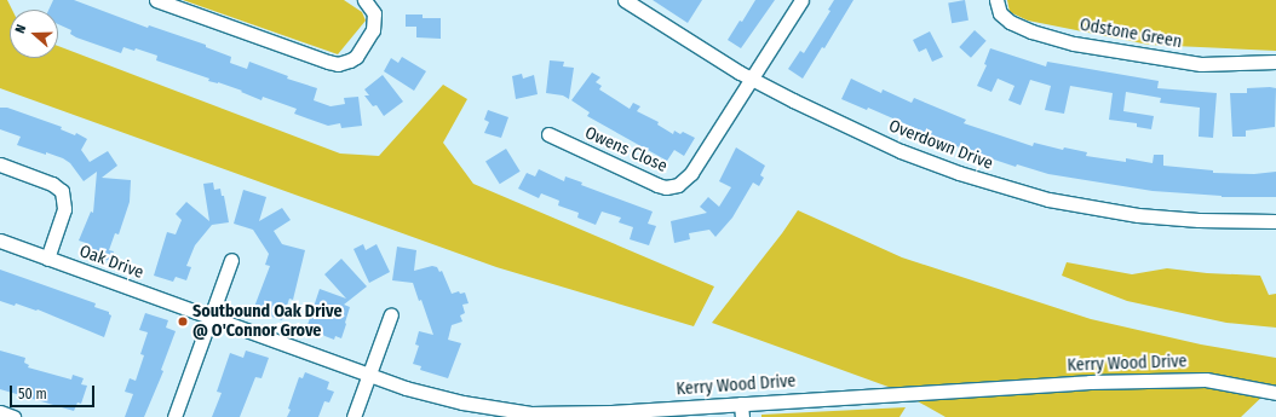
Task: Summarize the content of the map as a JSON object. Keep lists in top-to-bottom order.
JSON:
{
  "streets": {
    "street": [
      "Odstone Green",
      "Overdown Drive",
      "Owens Close",
      "Oak Drive",
      "Kerry Wood Drive"
    ]
  },
  "crossings": [
    ["Overdown Drive", "Owens Close"],
    ["Oak Drive", "Kerry Wood Drive"]
  ],
  "places": ["Soutbound Oak Drive @ O'Connor Grove"],
  "scale_bar": "50 m",
  "north": "left"
}
